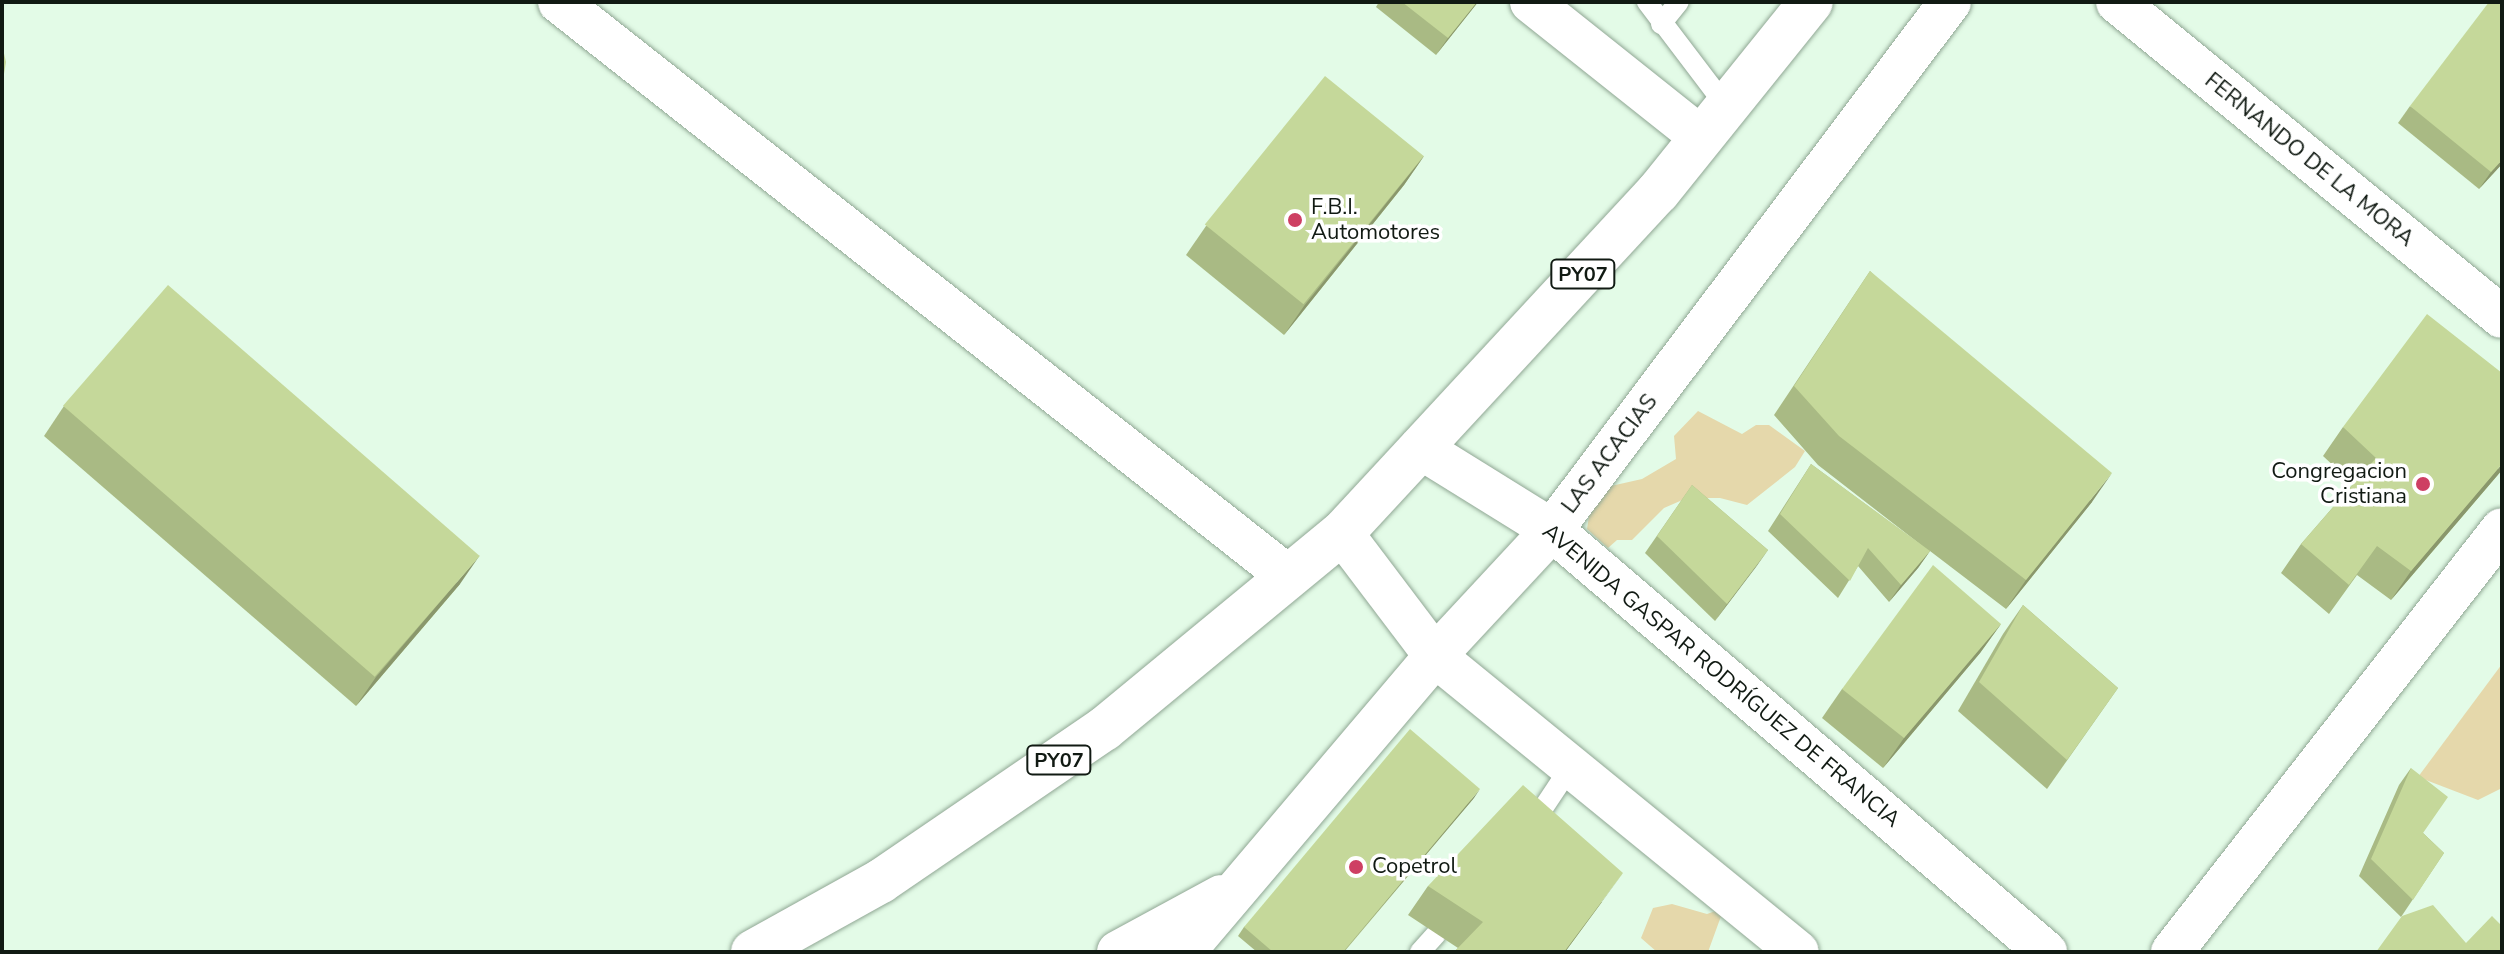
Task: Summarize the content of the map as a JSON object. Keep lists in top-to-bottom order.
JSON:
{
  "streets": {
    "highway": ["PY07"],
    "street": ["FERNANDO DE LA MORA", "LAS ACACIAS", "AVENIDA GASPAR RODRÍGUEZ DE FRANCIA"]
  },
  "crossings": [
    ["PY07", "AVENIDA GASPAR RODRÍGUEZ DE FRANCIA"],
    ["LAS ACACIAS", "AVENIDA GASPAR RODRÍGUEZ DE FRANCIA"]
  ],
  "places": ["F.B.I. Automotores", "Congregacion Cristiana", "Copetrol"]
}
